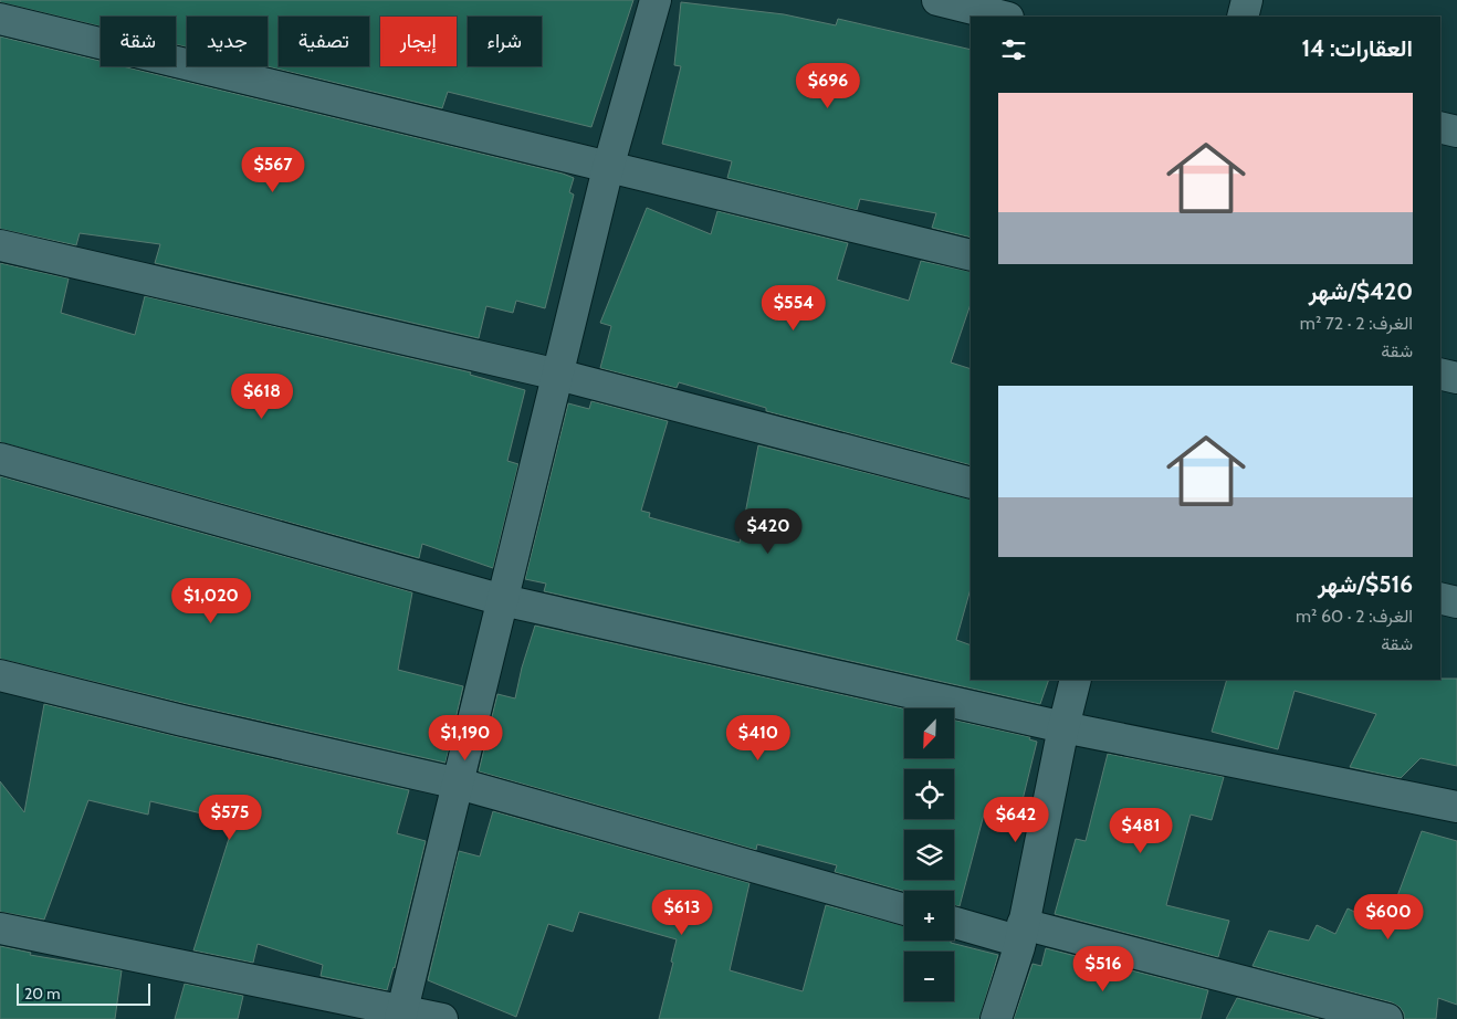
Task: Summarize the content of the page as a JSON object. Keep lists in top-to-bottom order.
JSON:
{
  "scale_bar": "20 m",
  "north": "bottom left",
  "page": {
    "chip": [
      "شراء",
      "إيجار",
      "تصفية",
      "جديد",
      "شقة"
    ],
    "heading": "العقارات: 14",
    "price": [
      "$696",
      "$567",
      "$554",
      "$618",
      "$420",
      "$1,020",
      "$1,190",
      "$410",
      "$575",
      "$642",
      "$481",
      "$613",
      "$600",
      "$516"
    ],
    "list": [
      {
        "name": "$420/شهر",
        "note": "الغرف: 2 · 72 m² · شقة"
      },
      {
        "name": "$516/شهر",
        "note": "الغرف: 2 · 60 m² · شقة"
      }
    ],
    "map_buttons": ["+", "−"],
    "scale": "20 m"
  }
}
